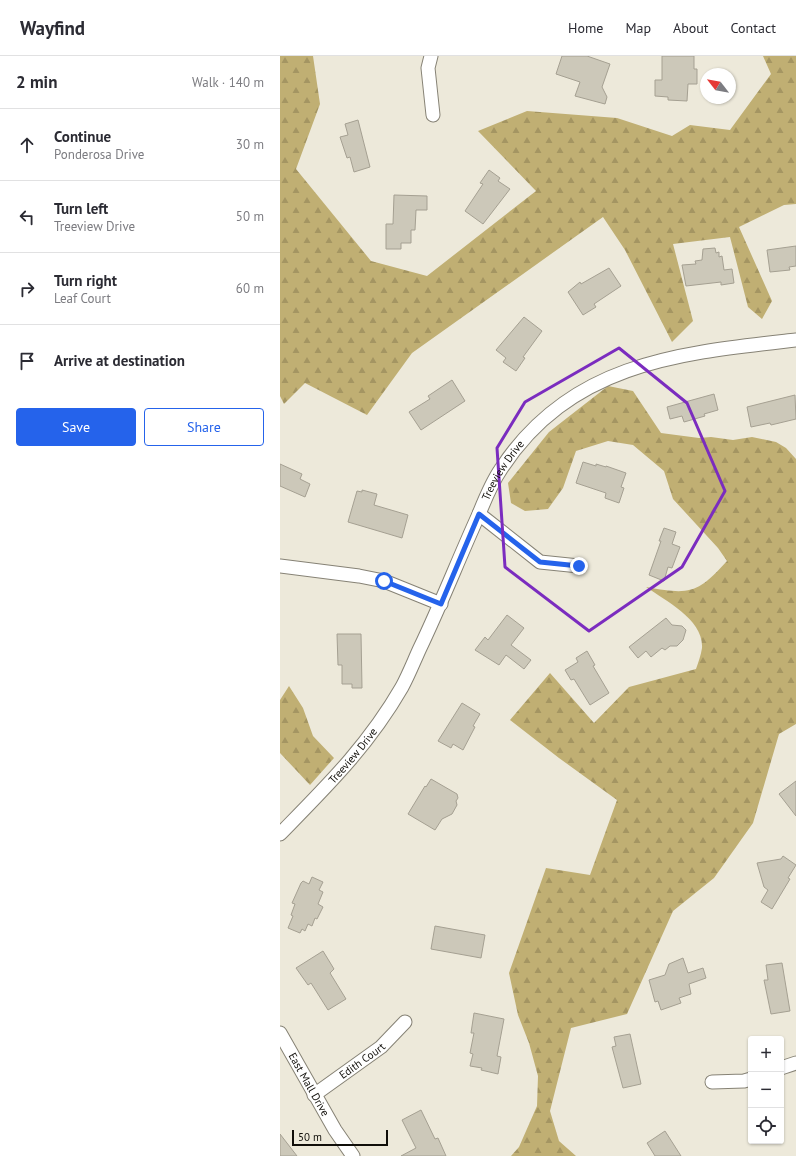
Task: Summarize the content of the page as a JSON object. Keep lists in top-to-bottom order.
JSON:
{
  "streets": {
    "street": ["Treeview Drive", "Edith Court", "East Mall Drive"]
  },
  "crossings": [
    ["Edith Court", "East Mall Drive"]
  ],
  "scale_bar": "50 m",
  "north": "top left",
  "page": {
    "header": "Wayfind",
    "nav": [
      "Home",
      "Map",
      "About",
      "Contact"
    ],
    "heading": ["2 min", "Walk · 140 m"],
    "list": [
      ["Continue", "Ponderosa Drive", "30 m"],
      ["Turn left", "Treeview Drive", "50 m"],
      ["Turn right", "Leaf Court", "60 m"],
      "Arrive at destination"
    ],
    "buttons": ["Save", "Share"],
    "map_buttons": ["+", "−"],
    "scale": "50 m"
  }
}
